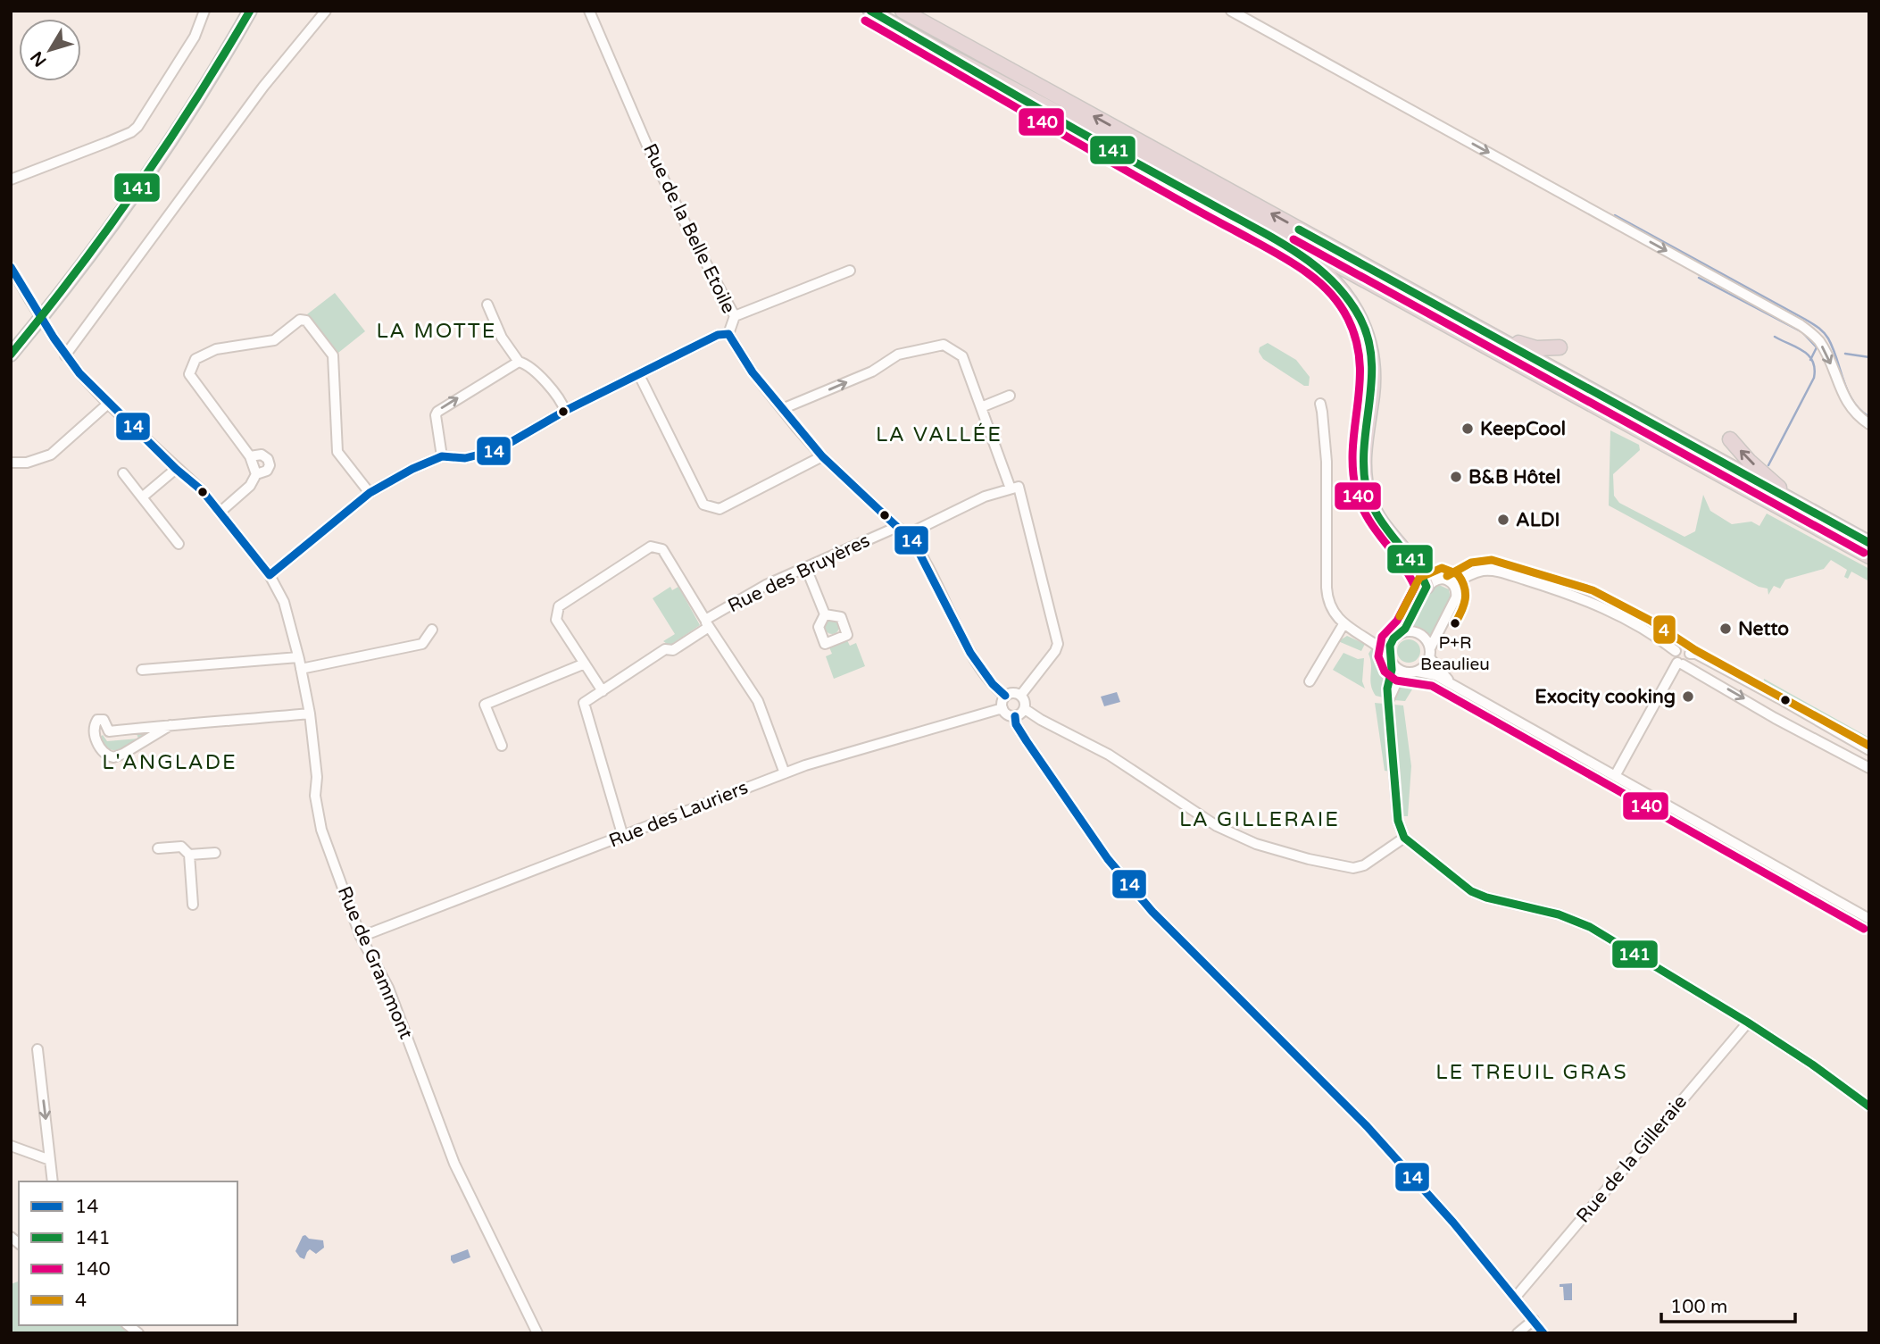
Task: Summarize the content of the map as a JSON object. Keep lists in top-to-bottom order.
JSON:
{
  "streets": {
    "street": [
      "Rue de la Belle Etoile",
      "Rue des Bruyères",
      "Rue des Lauriers",
      "Rue de Grammont",
      "Rue de la Gilleraie"
    ]
  },
  "crossings": [
    ["Rue de la Belle Etoile", "Rue des Bruyères"],
    ["Rue de la Belle Etoile", "Rue des Lauriers"],
    ["Rue des Lauriers", "Rue de Grammont"]
  ],
  "districts": [
    "LA MOTTE",
    "LA VALLÉE",
    "L'ANGLADE",
    "LA GILLERAIE",
    "LE TREUIL GRAS"
  ],
  "places": [
    "KeepCool",
    "B&B Hôtel",
    "ALDI",
    "P+R Beaulieu",
    "Netto",
    "Exocity cooking"
  ],
  "lines": [
    "transit line 141",
    "transit line 140",
    "transit line 14",
    "transit line 4"
  ],
  "legend": [
    "14",
    "141",
    "140",
    "4"
  ],
  "scale_bar": "100 m",
  "north": "bottom left"
}
